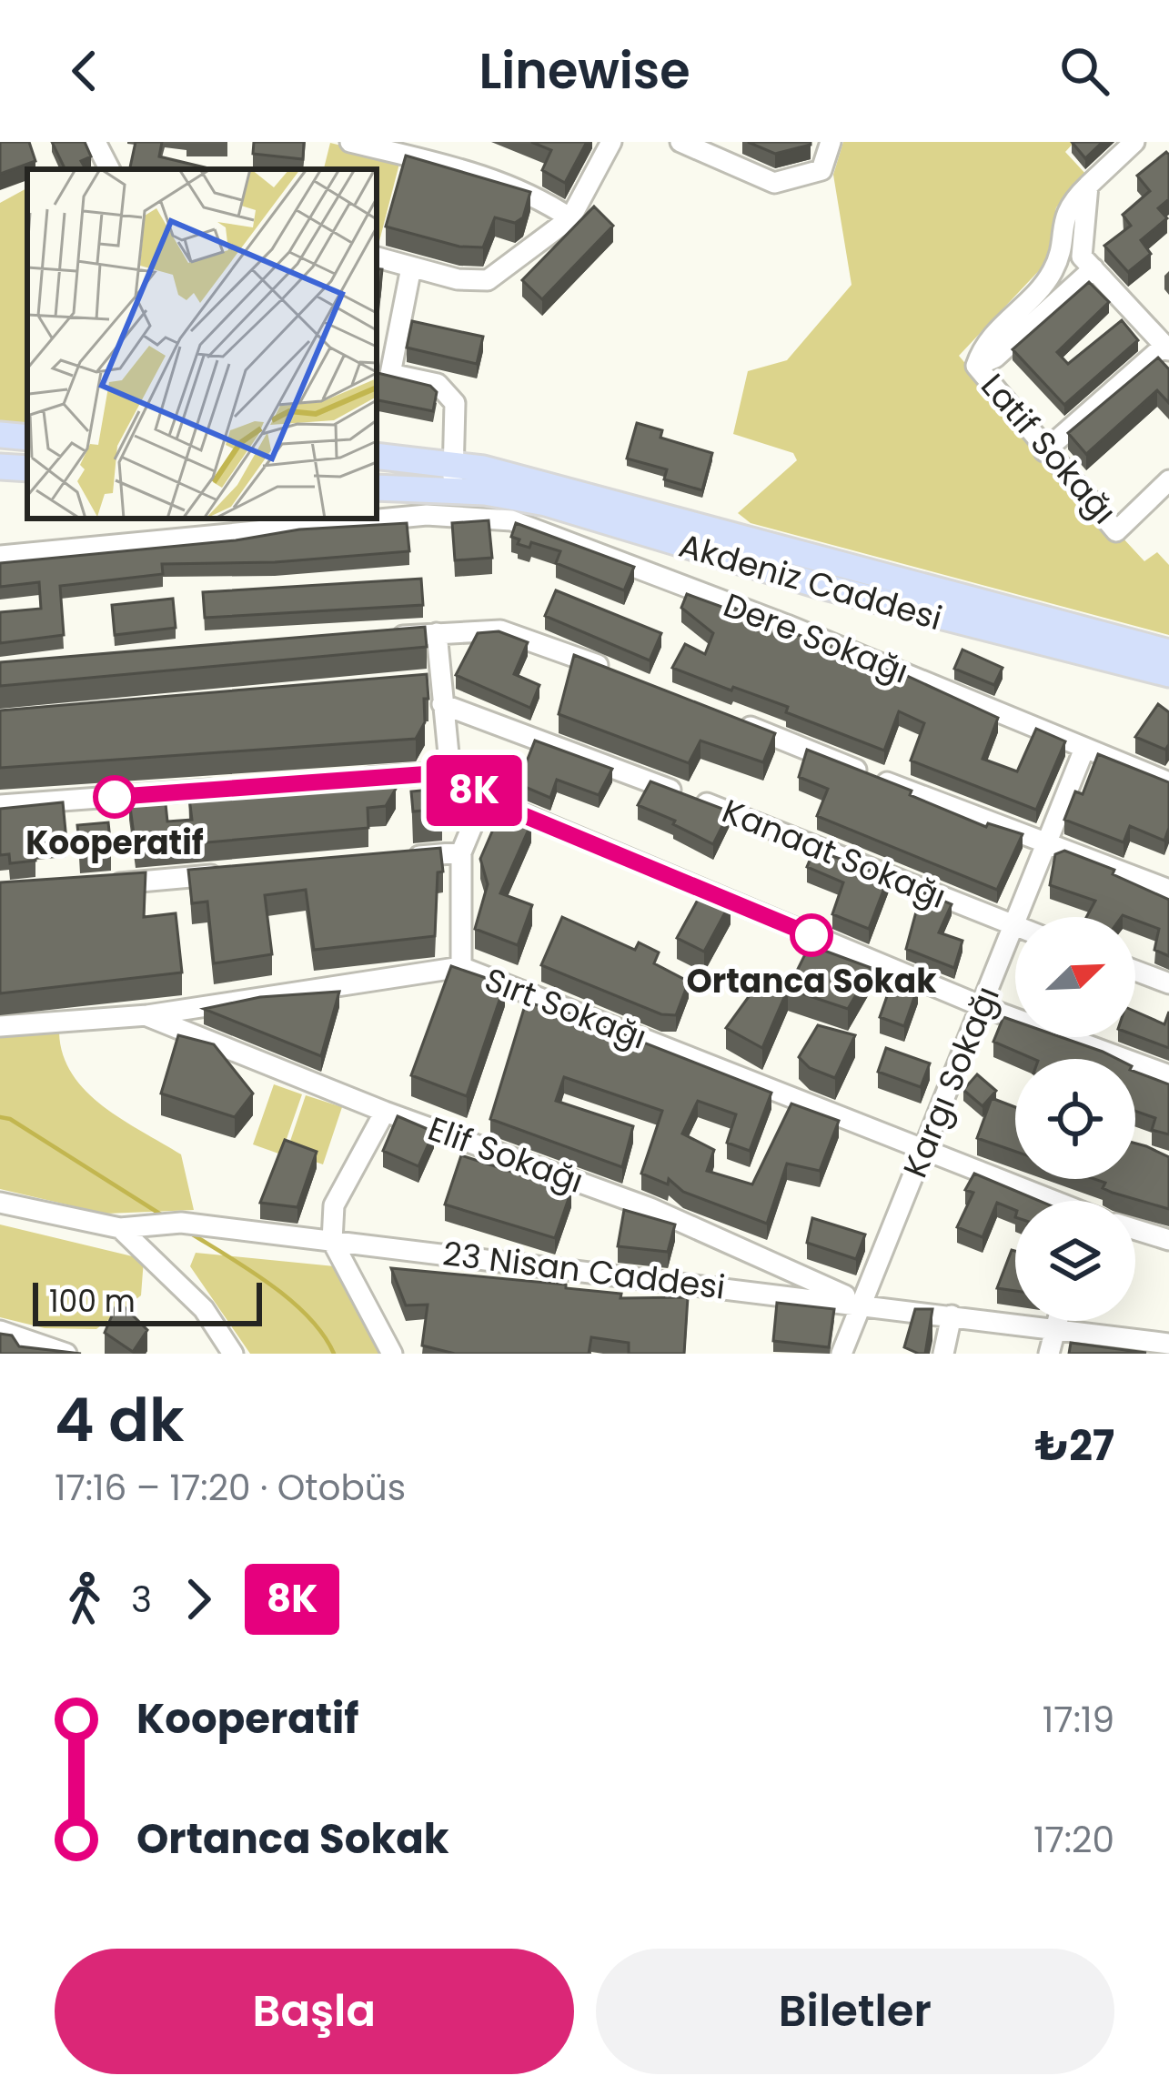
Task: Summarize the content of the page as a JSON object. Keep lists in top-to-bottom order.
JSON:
{
  "streets": {
    "main road": ["Akdeniz Caddesi"],
    "street": [
      "Latif Sokağı",
      "Dere Sokağı",
      "Kanaat Sokağı",
      "Sırt Sokağı",
      "Kargı Sokağı",
      "Elif Sokağı",
      "23 Nisan Caddesi"
    ]
  },
  "crossings": [
    ["Akdeniz Caddesi", "Dere Sokağı"],
    ["Dere Sokağı", "Kargı Sokağı"],
    ["Kanaat Sokağı", "Kargı Sokağı"],
    ["Sırt Sokağı", "Kargı Sokağı"],
    ["Sırt Sokağı", "Elif Sokağı"],
    ["Kargı Sokağı", "Elif Sokağı"],
    ["Kargı Sokağı", "23 Nisan Caddesi"],
    ["Elif Sokağı", "23 Nisan Caddesi"]
  ],
  "places": ["Kooperatif", "Ortanca Sokak"],
  "lines": ["bus line 8K"],
  "scale_bar": "100 m",
  "north": "top right",
  "page": {
    "header": "Linewise",
    "on_map": "8K",
    "scale": "100 m",
    "heading": ["4 dk", "17:16 – 17:20 · Otobüs", "₺27"],
    "legs": ["3", "8K"],
    "list": [
      {
        "name": "Kooperatif",
        "value": "17:19"
      },
      {
        "name": "Ortanca Sokak",
        "value": "17:20"
      }
    ],
    "buttons": ["Başla", "Biletler"]
  }
}
